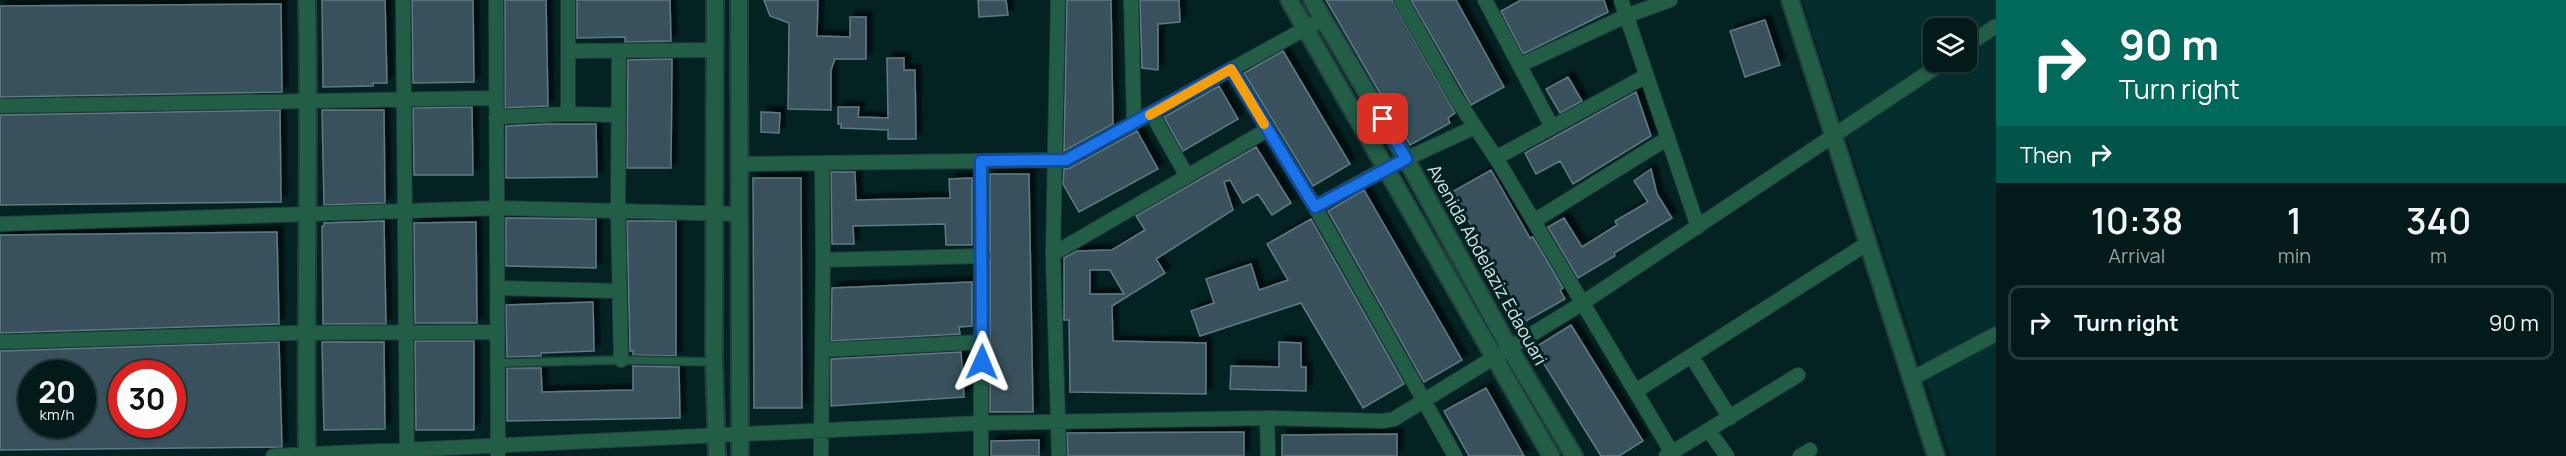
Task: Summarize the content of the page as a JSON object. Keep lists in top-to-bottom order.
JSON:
{
  "streets": {
    "street": ["Avenida Abdelaziz Edaouari"]
  },
  "page": {
    "turn": ["90 m", "Turn right"],
    "then": "Then",
    "eta": [
      "10:38",
      "Arrival",
      "1",
      "min",
      "340",
      "m"
    ],
    "list": [
      {
        "name": "Turn right",
        "value": "90 m"
      }
    ],
    "speed": "20 km/h",
    "limit": "30"
  }
}
